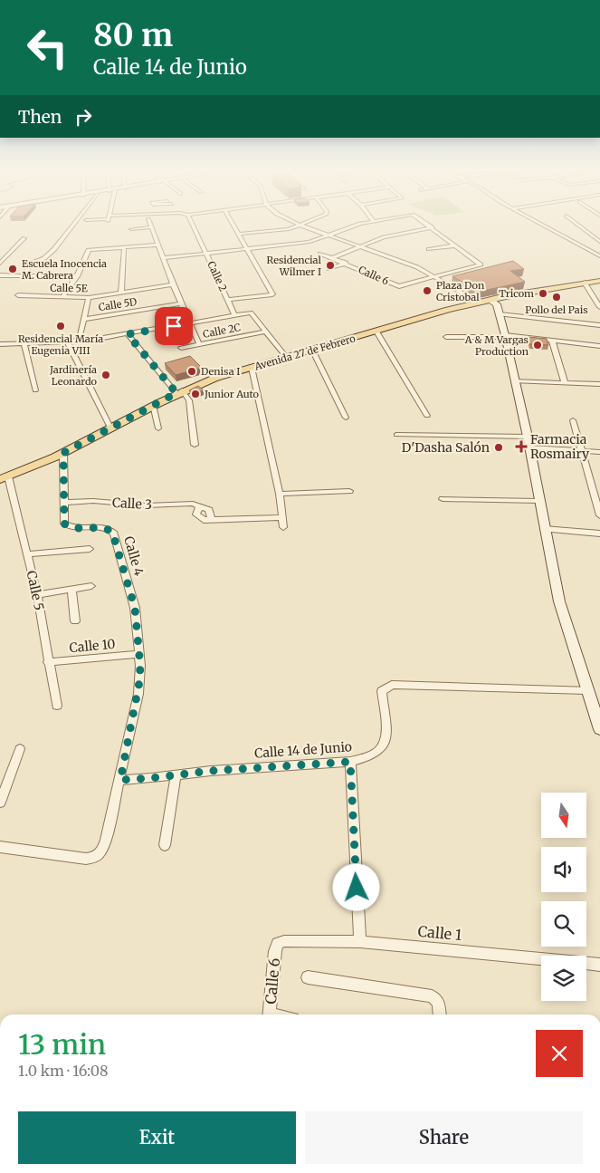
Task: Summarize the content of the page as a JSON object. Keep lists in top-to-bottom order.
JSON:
{
  "streets": {
    "main road": ["Avenida 27 de Febrero"],
    "street": [
      "Calle 6",
      "Calle 2",
      "Calle 5E",
      "Calle 5D",
      "Calle 2C",
      "Calle 3",
      "Calle 4",
      "Calle 5",
      "Calle 10",
      "Calle 14 de Junio",
      "Calle 1"
    ]
  },
  "crossings": [
    ["Calle 6", "Calle 1"],
    ["Avenida 27 de Febrero", "Calle 4"],
    ["Avenida 27 de Febrero", "Calle 5"],
    ["Calle 3", "Calle 4"],
    ["Calle 4", "Calle 10"],
    ["Calle 5", "Calle 10"]
  ],
  "places": {
    "other": [
      "Residencial Wilmer I",
      "Escuela Inocencia M. Cabrera",
      "Plaza Don Cristobal",
      "Tricom",
      "Pollo del Pais",
      "Residencial María Eugenia VIII",
      "A & M Vargas Production",
      "Denisa I",
      "Jardinería Leonardo",
      "Junior Auto",
      "D'Dasha Salón"
    ],
    "health": ["Farmacia Rosmairy"]
  },
  "north": "bottom",
  "page": {
    "turn": ["80 m", "Calle 14 de Junio"],
    "then": "Then",
    "heading": ["13 min", "1.0 km · 16:08"],
    "buttons": ["Exit", "Share"]
  }
}
